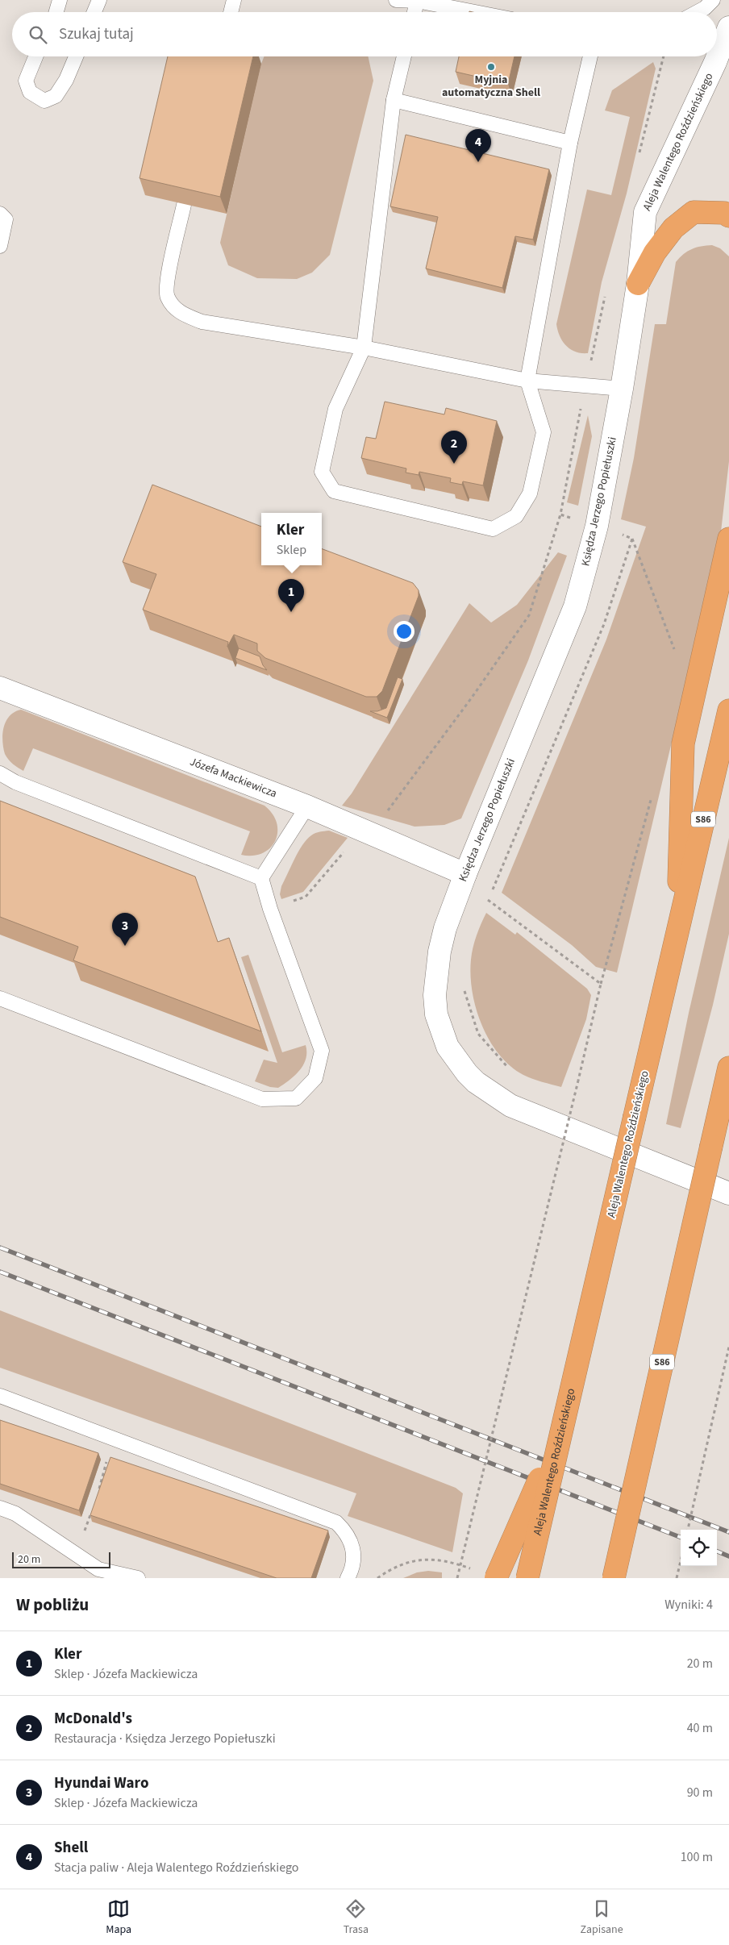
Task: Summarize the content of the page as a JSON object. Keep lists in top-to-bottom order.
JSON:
{
  "streets": {
    "highway": ["Aleja Walentego Roździeńskiego", "S86"],
    "street": ["Księdza Jerzego Popiełuszki", "Józefa Mackiewicza"]
  },
  "crossings": [
    ["Aleja Walentego Roździeńskiego", "Księdza Jerzego Popiełuszki"],
    ["Księdza Jerzego Popiełuszki", "Józefa Mackiewicza"]
  ],
  "places": ["Myjnia automatyczna Shell"],
  "scale_bar": "20 m",
  "page": {
    "search": "Szukaj tutaj",
    "pins": [
      "4",
      "2",
      "1",
      "3"
    ],
    "popup": ["Kler", "Sklep"],
    "scale": "20 m",
    "heading": ["W pobliżu", "Wyniki: 4"],
    "list": [
      {
        "mark": "1",
        "name": "Kler",
        "note": "Sklep · Józefa Mackiewicza",
        "value": "20 m"
      },
      {
        "mark": "2",
        "name": "McDonald's",
        "note": "Restauracja · Księdza Jerzego Popiełuszki",
        "value": "40 m"
      },
      {
        "mark": "3",
        "name": "Hyundai Waro",
        "note": "Sklep · Józefa Mackiewicza",
        "value": "90 m"
      },
      {
        "mark": "4",
        "name": "Shell",
        "note": "Stacja paliw · Aleja Walentego Roździeńskiego",
        "value": "100 m"
      }
    ],
    "nav": ["Mapa", "Trasa", "Zapisane"]
  }
}
